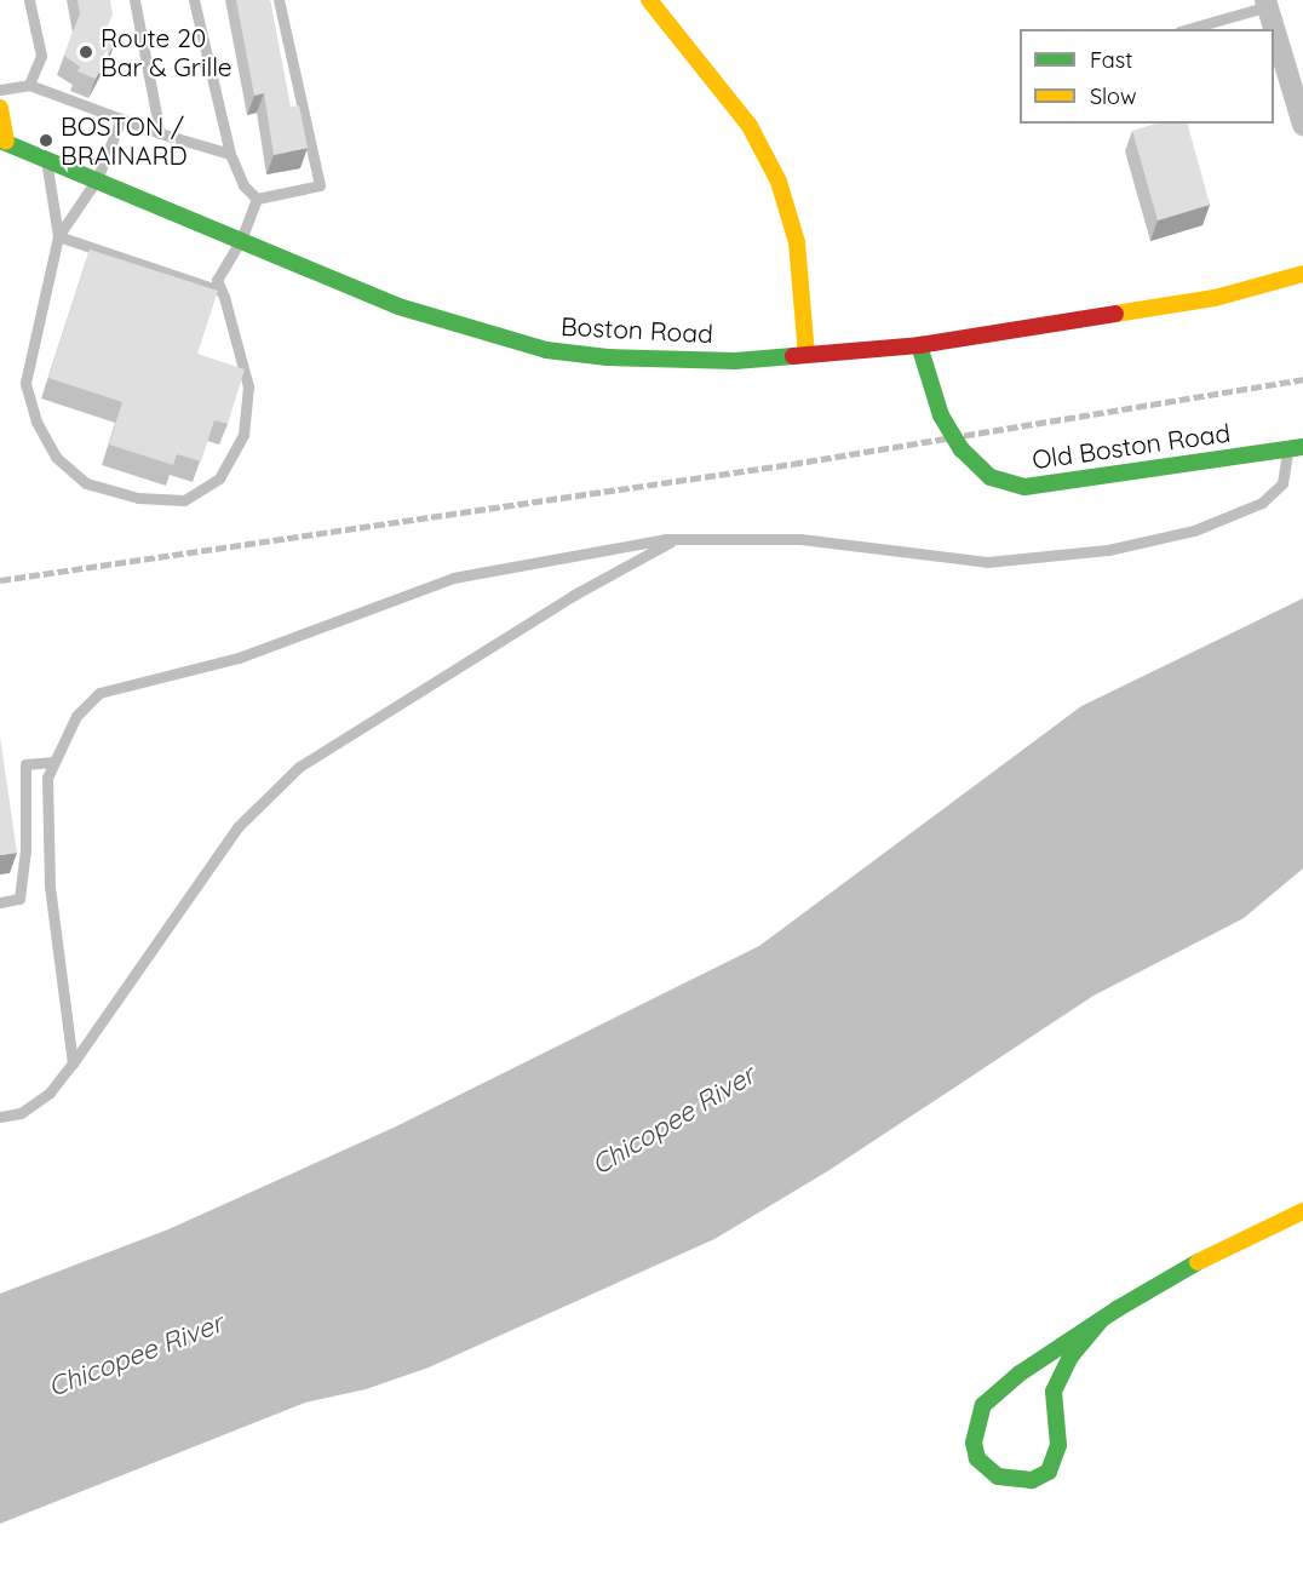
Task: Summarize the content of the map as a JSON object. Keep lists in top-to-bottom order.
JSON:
{
  "streets": {
    "street": ["Boston Road", "Old Boston Road"]
  },
  "crossings": [
    ["Boston Road", "Old Boston Road"]
  ],
  "water": ["Chicopee River"],
  "places": ["Route 20 Bar & Grille", "BOSTON / BRAINARD"],
  "legend": ["Fast", "Slow"]
}
